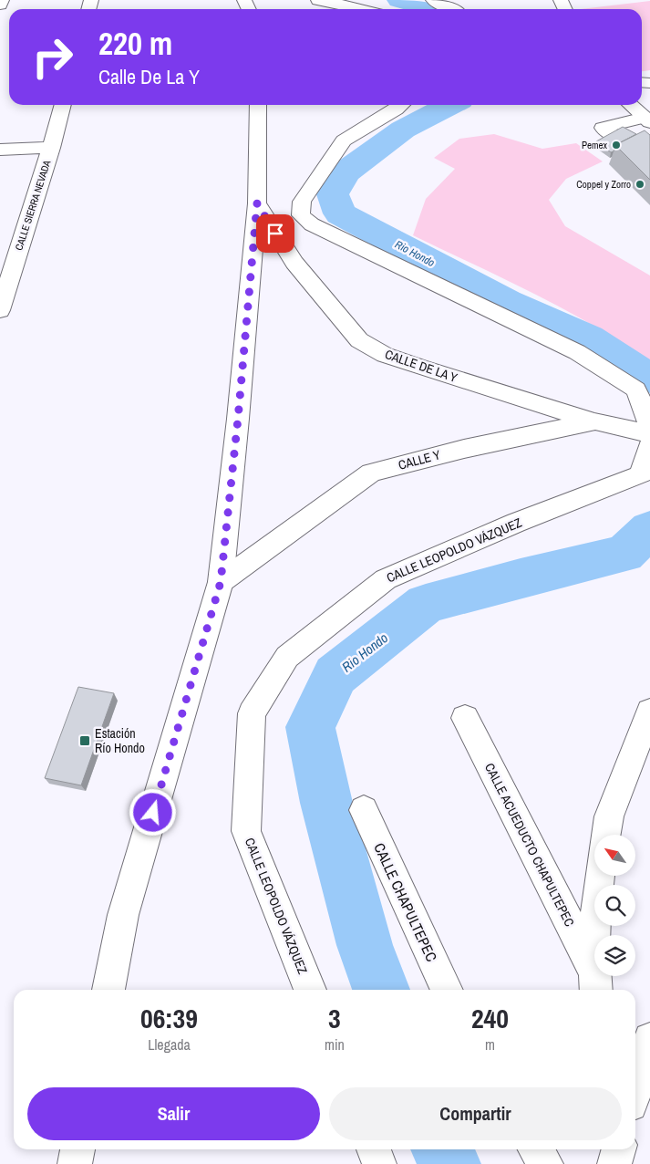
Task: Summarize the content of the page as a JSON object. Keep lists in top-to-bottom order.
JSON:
{
  "streets": {
    "street": [
      "CALLE SIERRA NEVADA",
      "CALLE DE LA Y",
      "CALLE Y",
      "CALLE LEOPOLDO VÁZQUEZ",
      "CALLE ACUEDUCTO CHAPULTEPEC",
      "CALLE CHAPULTEPEC"
    ]
  },
  "crossings": [
    ["CALLE DE LA Y", "CALLE Y"]
  ],
  "water": ["Rio Hondo"],
  "places": {
    "other": ["Pemex", "Coppel y Zorro"],
    "transit": ["Estación Río Hondo"]
  },
  "north": "top left",
  "page": {
    "turn": ["220 m", "Calle De La Y"],
    "eta": [
      "06:39",
      "Llegada",
      "3",
      "min",
      "240",
      "m"
    ],
    "buttons": ["Salir", "Compartir"]
  }
}
